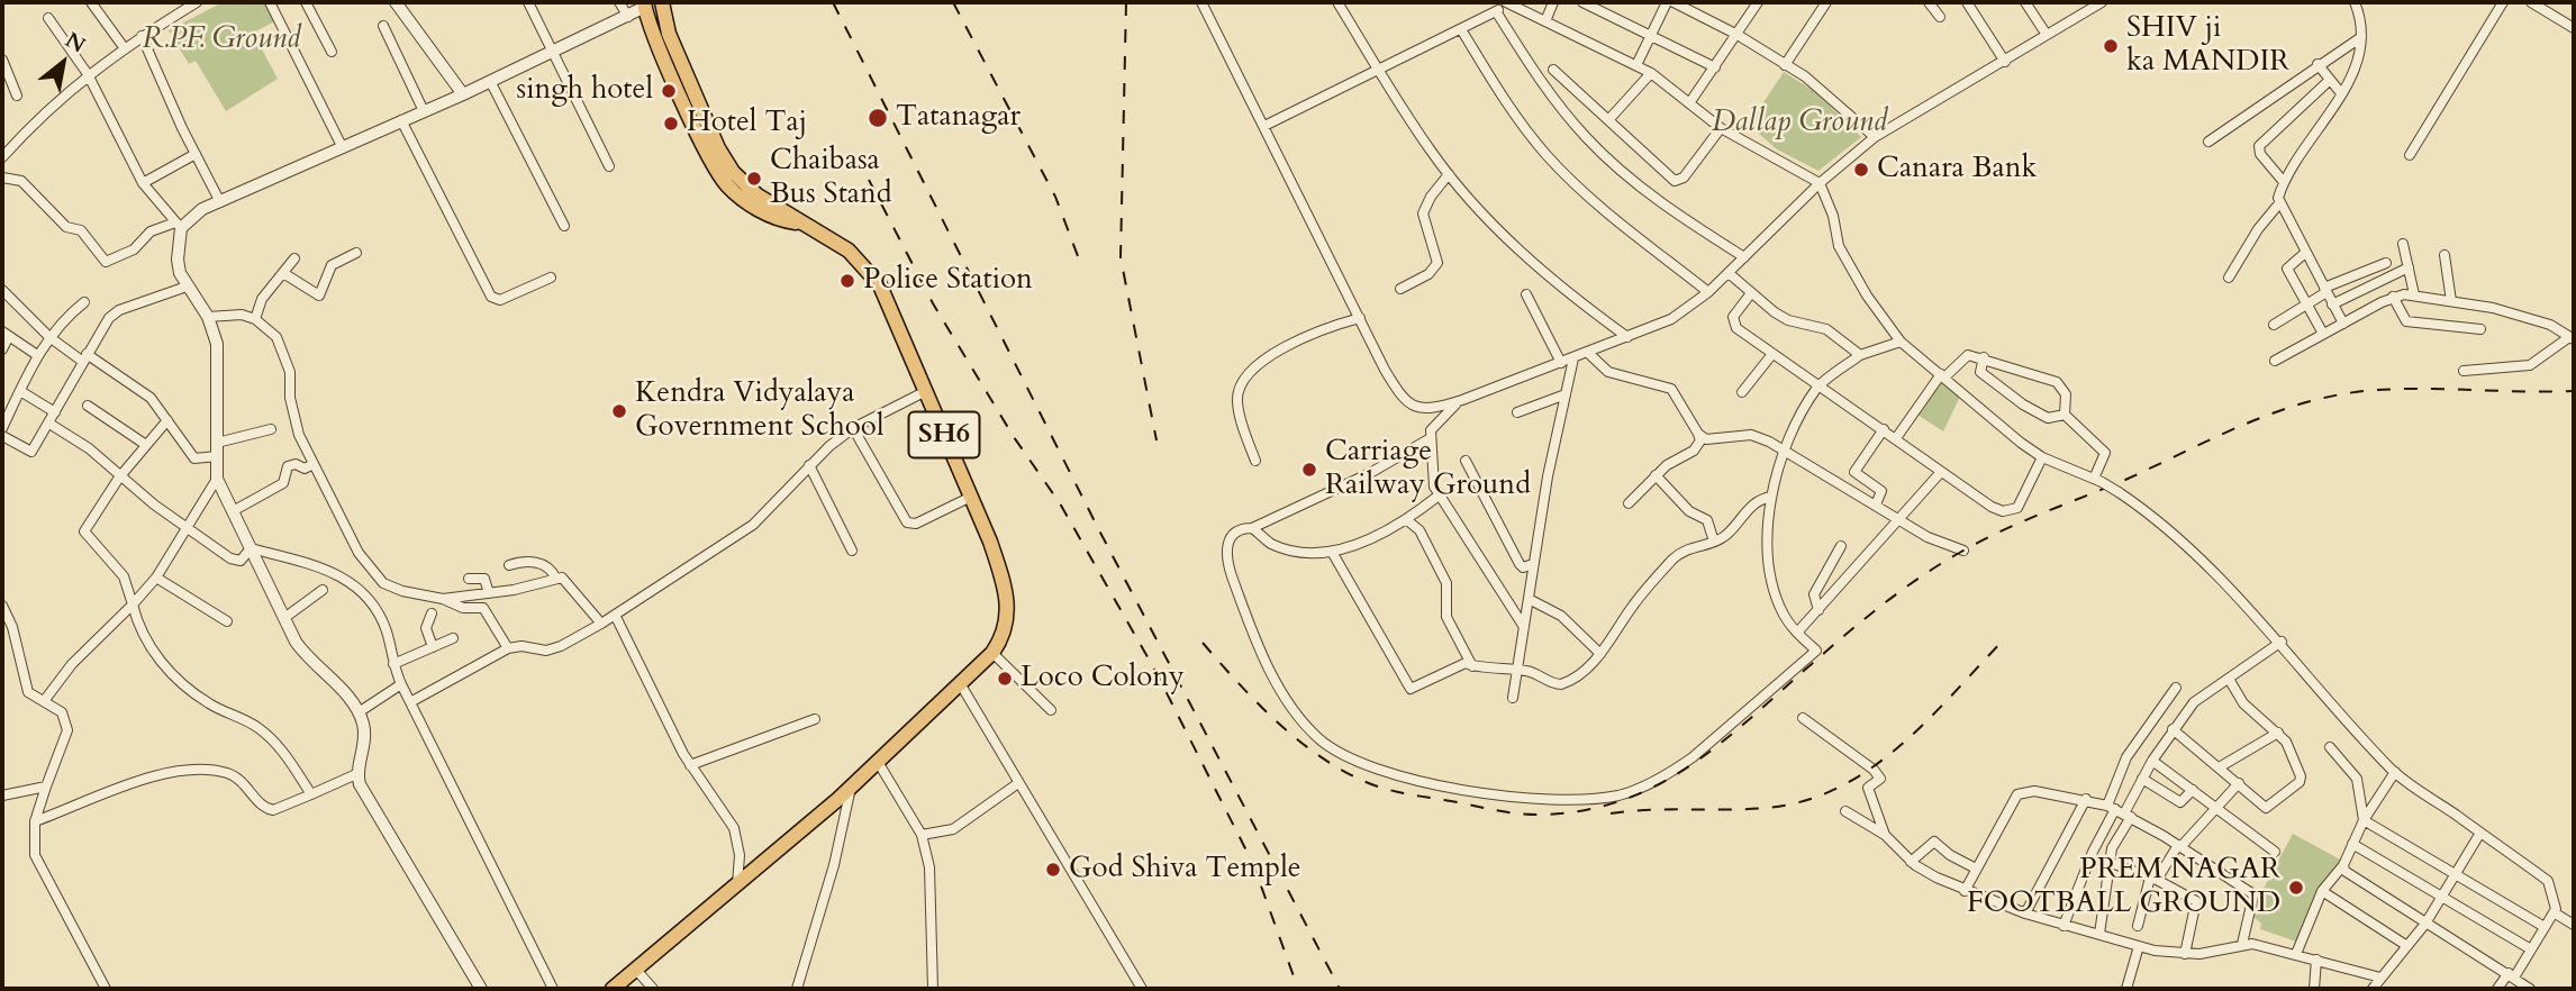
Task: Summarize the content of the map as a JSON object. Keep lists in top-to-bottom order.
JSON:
{
  "streets": {
    "main road": ["SH6"]
  },
  "parks": ["R.P.F. Ground", "Dallap Ground"],
  "places": [
    "SHIV ji ka MANDIR",
    "singh hotel",
    "Tatanagar",
    "Hotel Taj",
    "Canara Bank",
    "Chaibasa Bus Stand",
    "Police Station",
    "Kendra Vidyalaya Government School",
    "Carriage Railway Ground",
    "Loco Colony",
    "God Shiva Temple",
    "PREM NAGAR FOOTBALL GROUND"
  ],
  "north": "top right"
}
